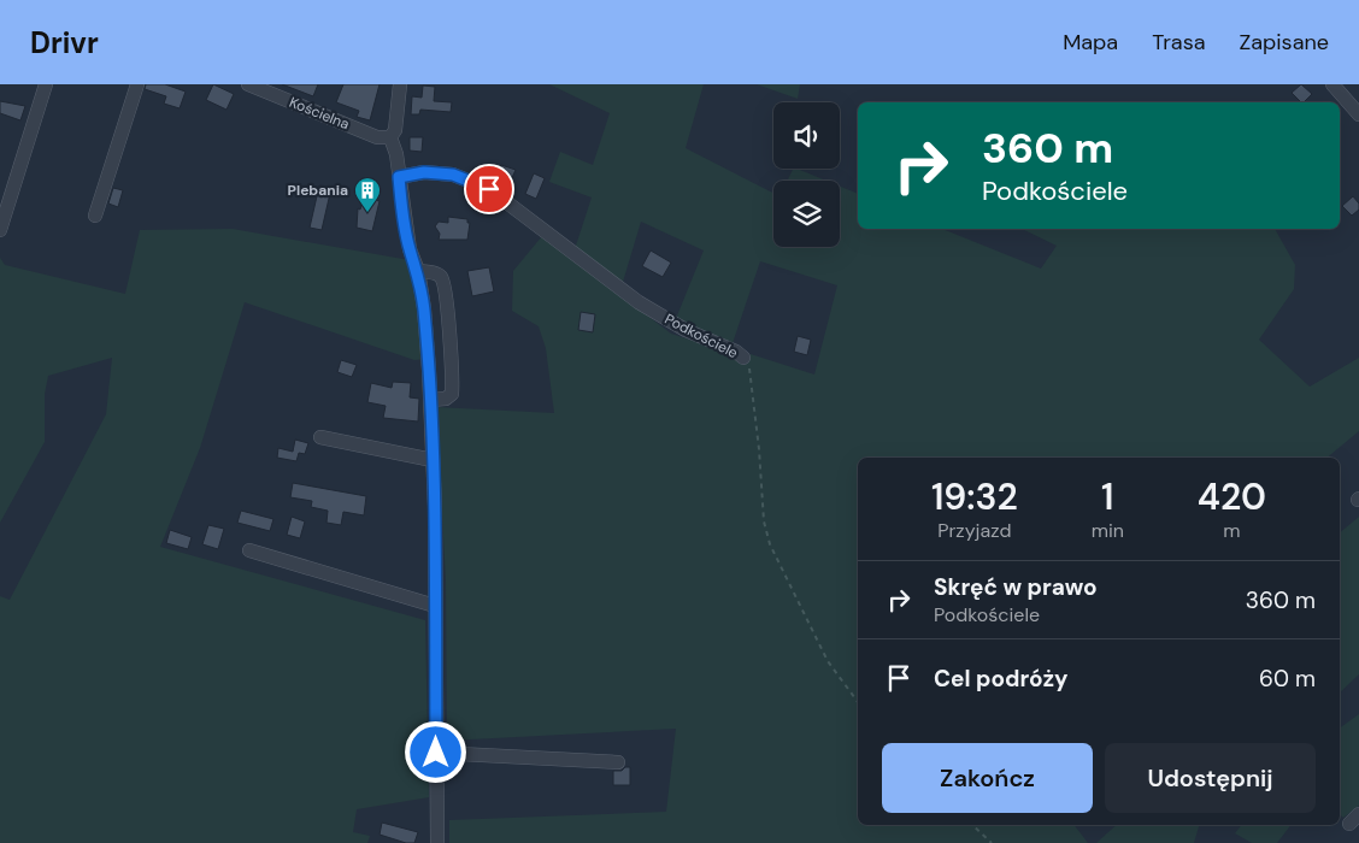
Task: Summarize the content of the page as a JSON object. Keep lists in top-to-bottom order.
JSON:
{
  "streets": {
    "street": ["Kościelna", "Podkościele"]
  },
  "places": {
    "building": ["Plebania"]
  },
  "page": {
    "header": "Drivr",
    "nav": ["Mapa", "Trasa", "Zapisane"],
    "turn": ["360 m", "Podkościele"],
    "eta": [
      "19:32",
      "Przyjazd",
      "1",
      "min",
      "420",
      "m"
    ],
    "list": [
      {
        "name": "Skręć w prawo",
        "note": "Podkościele",
        "value": "360 m"
      },
      {
        "name": "Cel podróży",
        "value": "60 m"
      }
    ],
    "buttons": ["Zakończ", "Udostępnij"]
  }
}
